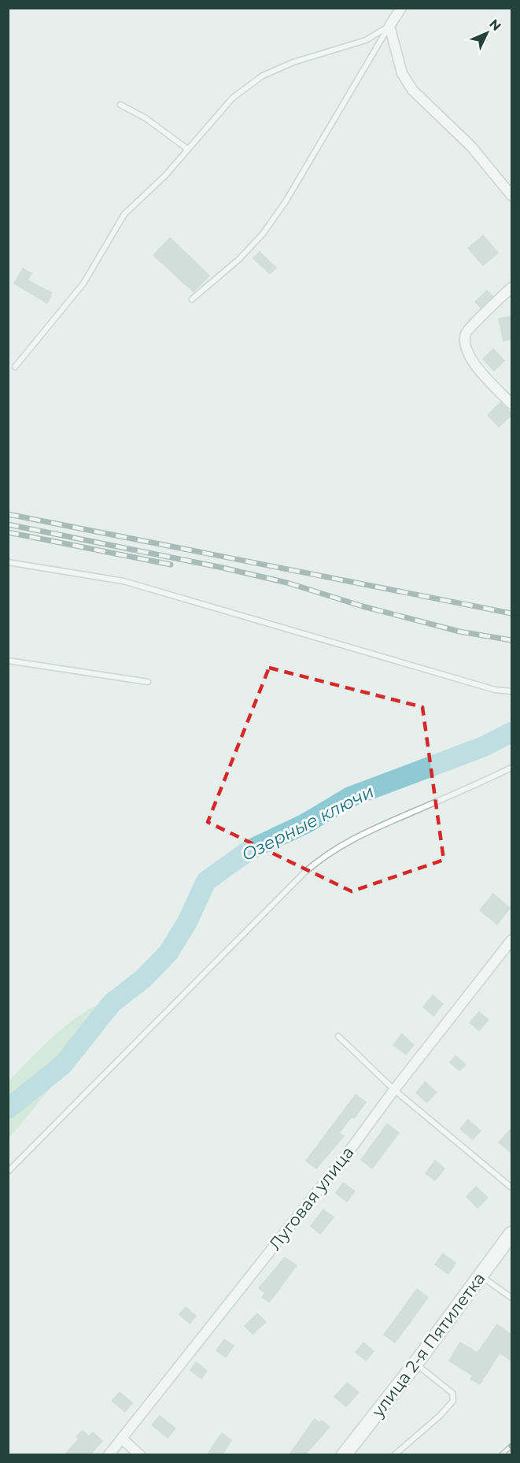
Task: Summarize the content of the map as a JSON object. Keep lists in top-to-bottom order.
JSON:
{
  "streets": {
    "main road": ["улица 2-я Пятилетка"],
    "street": ["Луговая улица"]
  },
  "water": ["Озерные ключи"],
  "north": "top right"
}
